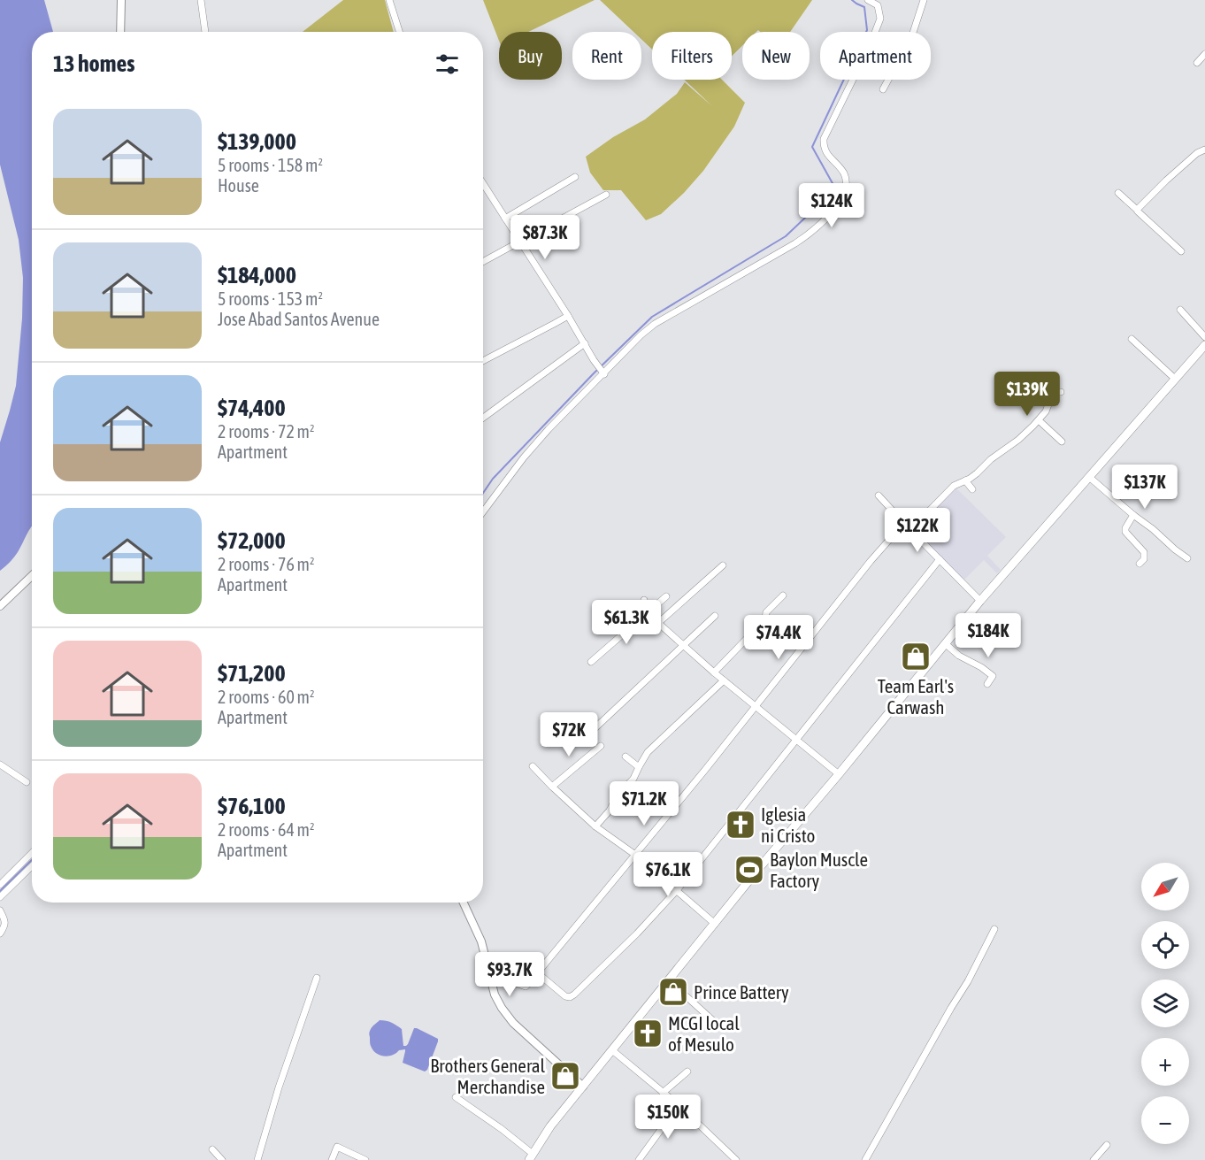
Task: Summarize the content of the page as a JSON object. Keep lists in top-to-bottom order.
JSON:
{
  "places": {
    "shop": ["Team Earl's Carwash", "Prince Battery", "Brothers General Merchandise"],
    "church": ["Iglesia ni Cristo", "MCGI local of Mesulo"],
    "sports": ["Baylon Muscle Factory"]
  },
  "north": "bottom left",
  "page": {
    "chip": [
      "Buy",
      "Rent",
      "Filters",
      "New",
      "Apartment"
    ],
    "heading": "13 homes",
    "list": [
      {
        "name": "$139,000",
        "note": "5 rooms · 158 m² · House"
      },
      {
        "name": "$184,000",
        "note": "5 rooms · 153 m² · Jose Abad Santos Avenue"
      },
      {
        "name": "$74,400",
        "note": "2 rooms · 72 m² · Apartment"
      },
      {
        "name": "$72,000",
        "note": "2 rooms · 76 m² · Apartment"
      },
      {
        "name": "$71,200",
        "note": "2 rooms · 60 m² · Apartment"
      },
      {
        "name": "$76,100",
        "note": "2 rooms · 64 m² · Apartment"
      }
    ],
    "price": [
      "$124K",
      "$87.3K",
      "$139K",
      "$137K",
      "$122K",
      "$61.3K",
      "$184K",
      "$74.4K",
      "$72K",
      "$71.2K",
      "$76.1K",
      "$93.7K",
      "$150K"
    ],
    "map_buttons": ["+", "−"]
  }
}
